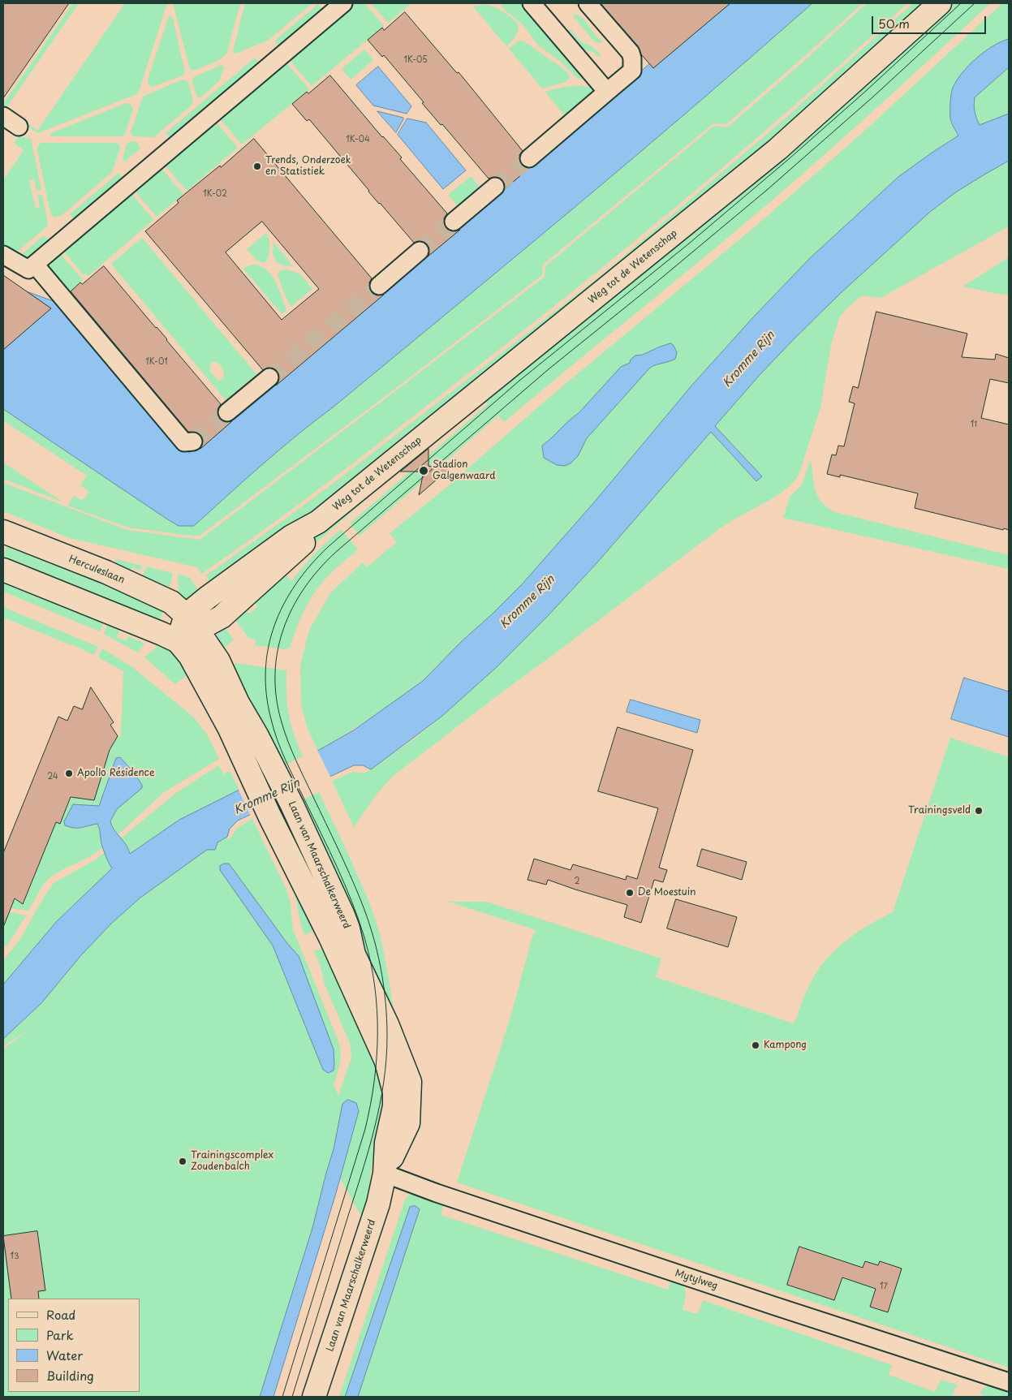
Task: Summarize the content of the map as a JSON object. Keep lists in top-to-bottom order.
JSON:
{
  "streets": {
    "main road": ["Weg tot de Wetenschap", "Herculeslaan", "Laan van Maarschalkerweerd"],
    "street": ["Mytylweg"]
  },
  "crossings": [
    ["Weg tot de Wetenschap", "Herculeslaan"],
    ["Weg tot de Wetenschap", "Laan van Maarschalkerweerd"],
    ["Herculeslaan", "Laan van Maarschalkerweerd"],
    ["Laan van Maarschalkerweerd", "Mytylweg"]
  ],
  "water": ["Kromme Rijn"],
  "places": [
    "Trends, Onderzoek en Statistiek",
    "Stadion Galgenwaard",
    "Apollo Résidence",
    "Trainingsveld",
    "De Moestuin",
    "Kampong",
    "Trainingscomplex Zoudenbalch"
  ],
  "house_numbers": [
    "1K-05",
    "1K-04",
    "1K-02",
    "1K-01",
    "11",
    "24",
    "2",
    "13",
    "17"
  ],
  "legend": [
    "Road",
    "Park",
    "Water",
    "Building"
  ],
  "scale_bar": "50 m"
}
